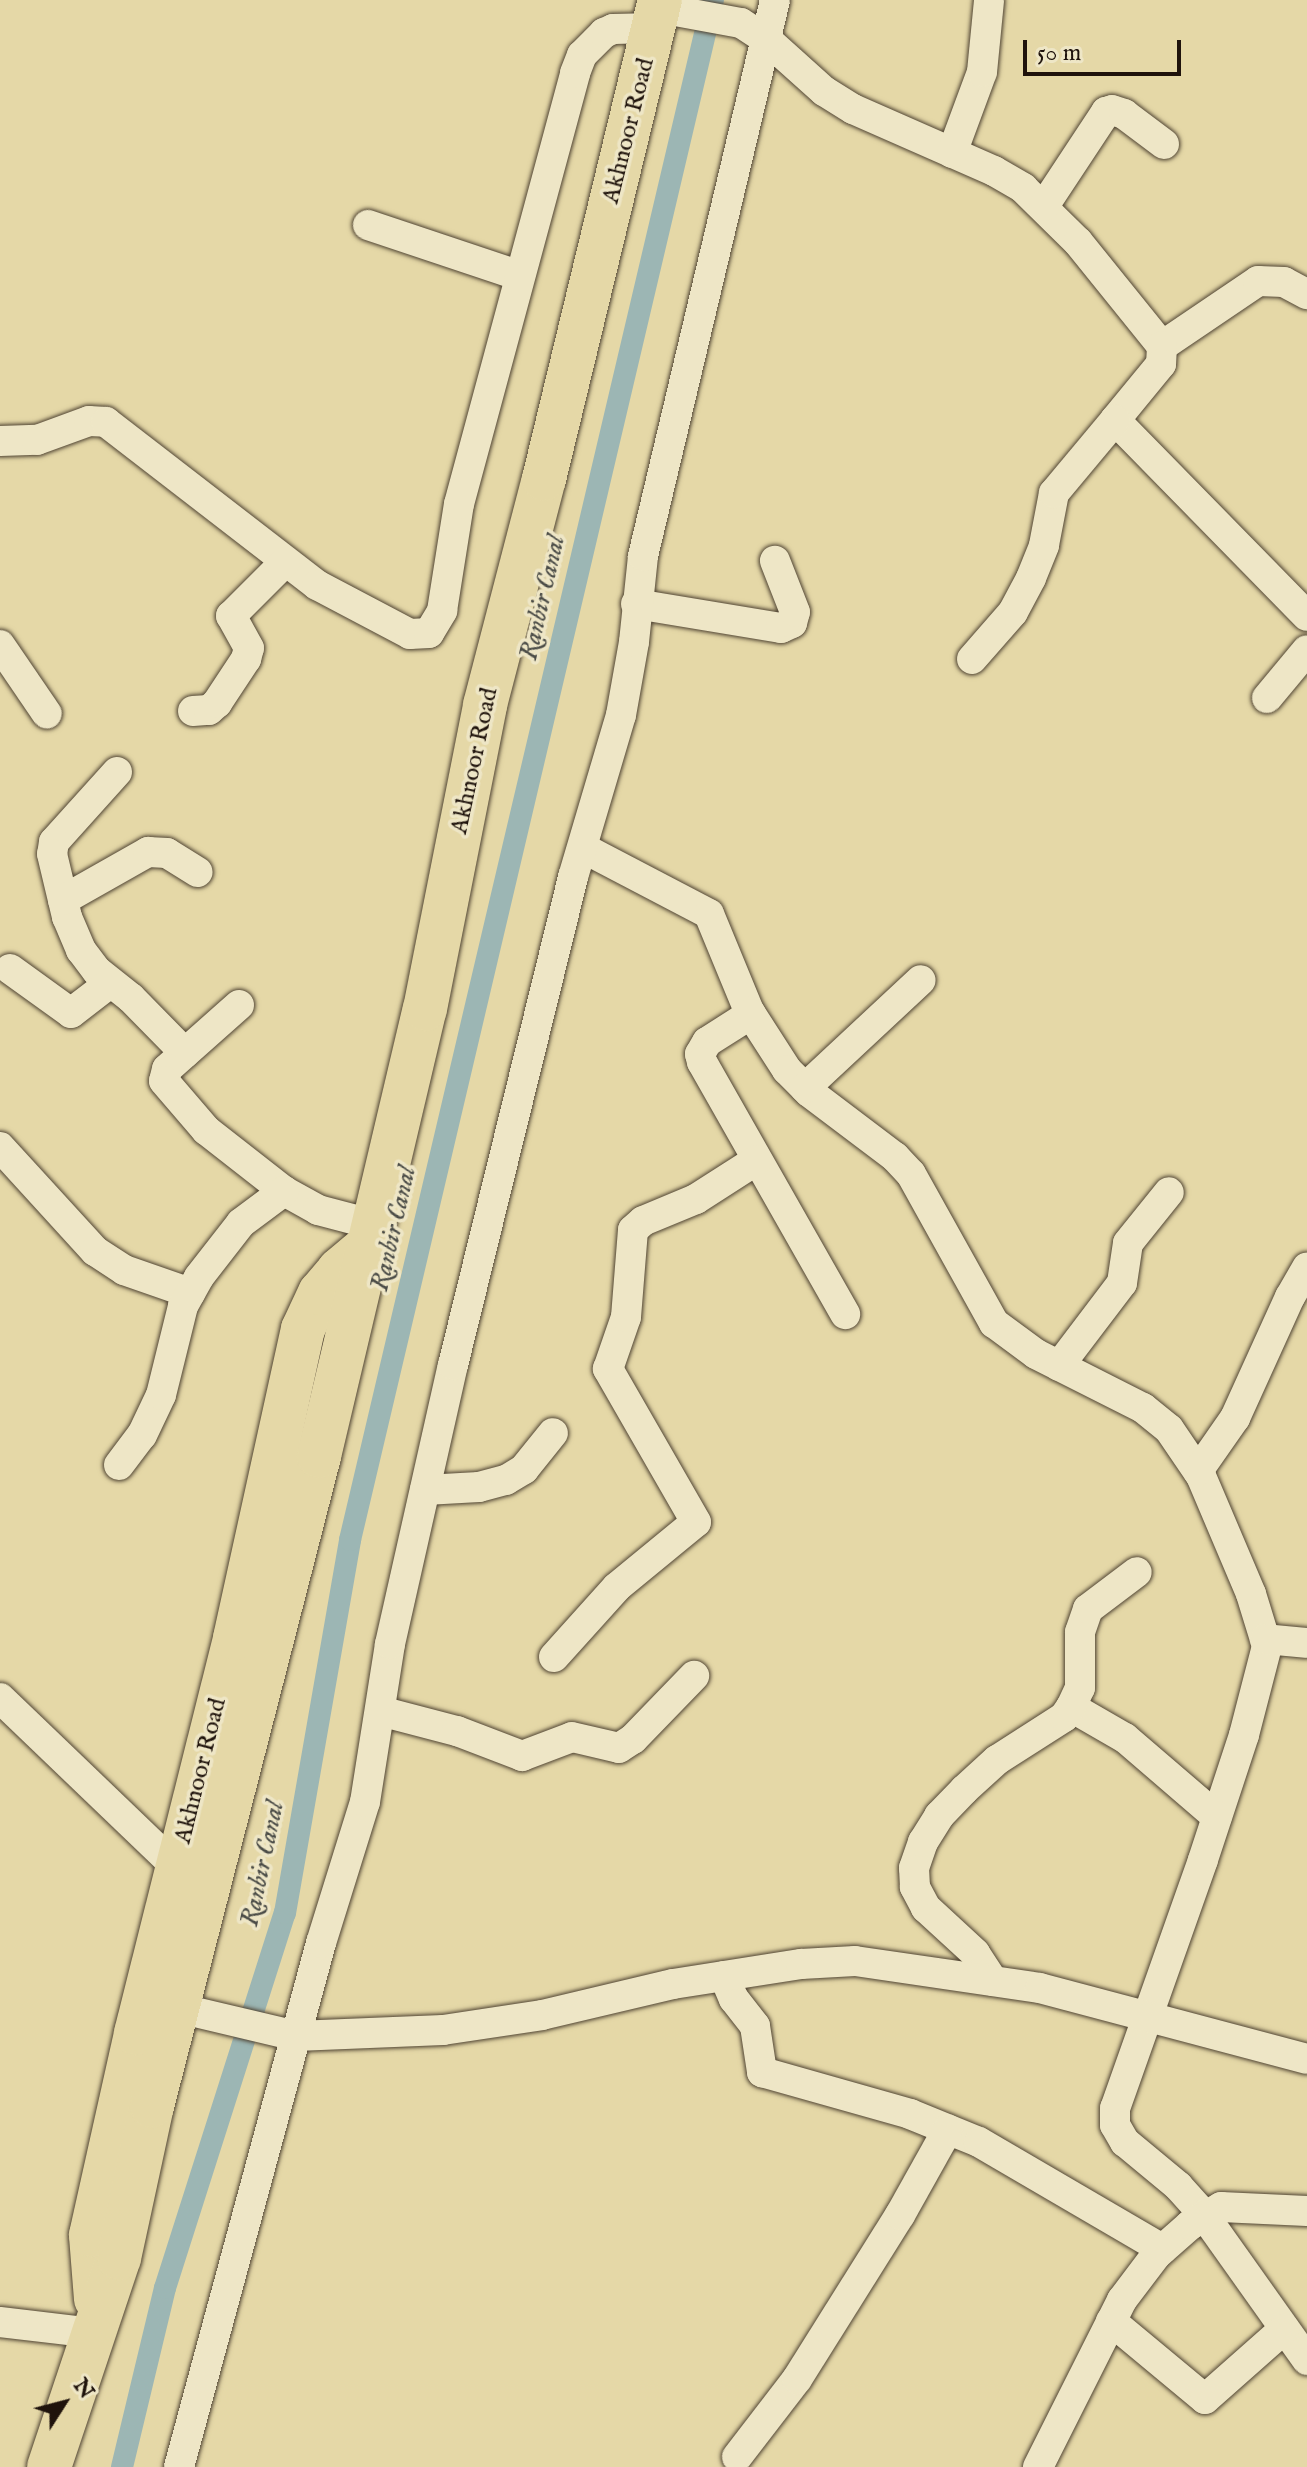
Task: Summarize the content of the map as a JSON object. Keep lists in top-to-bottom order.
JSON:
{
  "streets": {
    "highway": ["Akhnoor Road"]
  },
  "water": ["Ranbir Canal"],
  "scale_bar": "50 m",
  "north": "top right"
}
